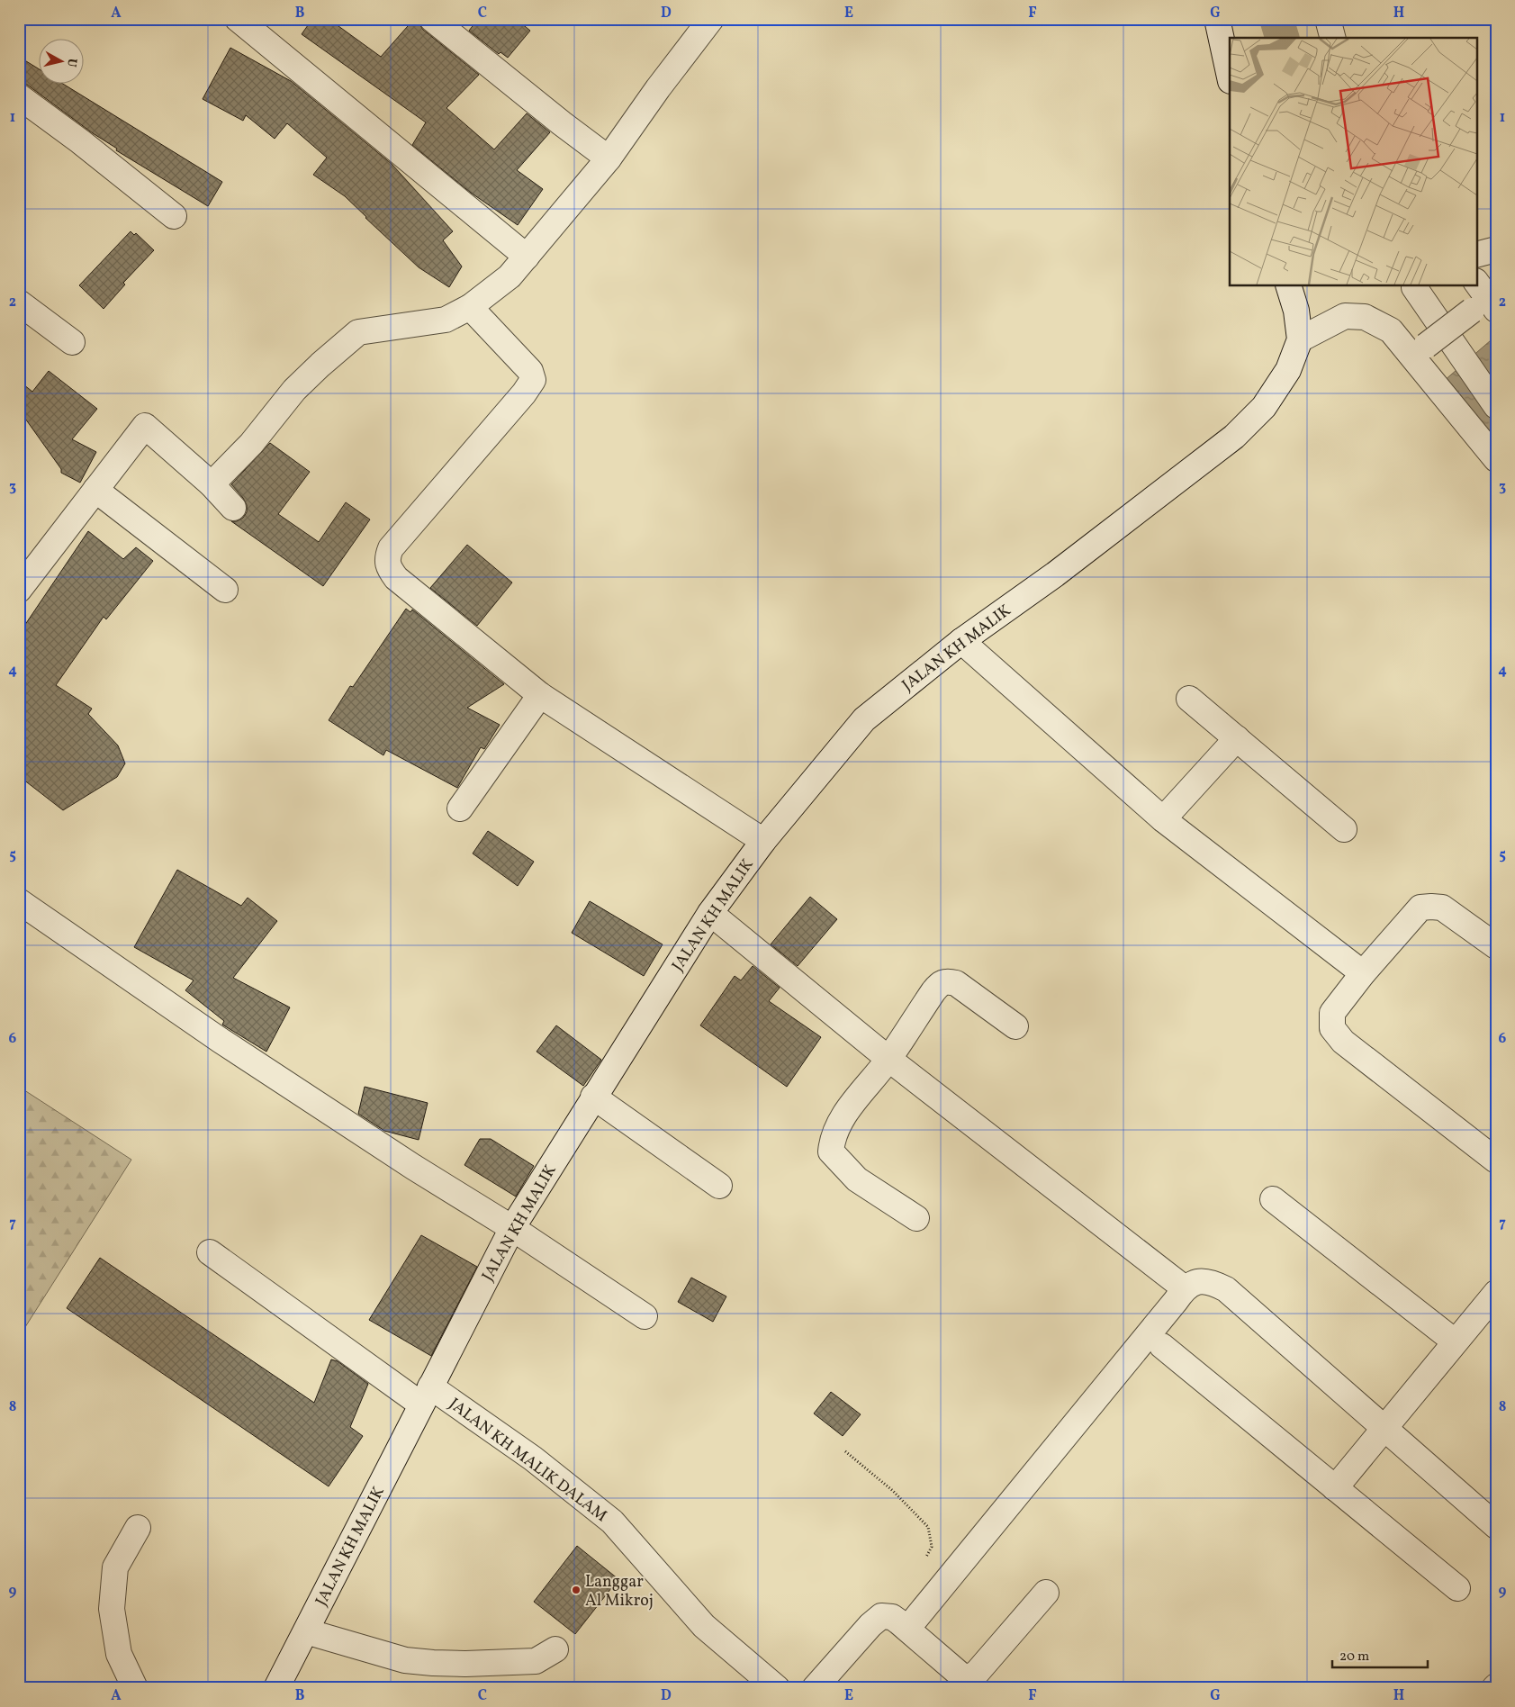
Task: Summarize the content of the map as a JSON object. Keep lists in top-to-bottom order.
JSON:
{
  "streets": {
    "street": ["JALAN KH MALIK", "JALAN KH MALIK DALAM"]
  },
  "crossings": [
    ["JALAN KH MALIK", "JALAN KH MALIK DALAM"]
  ],
  "places": ["Langgar Al Mikroj"],
  "scale_bar": "20 m",
  "north": "right",
  "grid": {
    "columns": [
      "A",
      "B",
      "C",
      "D",
      "E",
      "F",
      "G",
      "H"
    ],
    "rows": [
      "1",
      "2",
      "3",
      "4",
      "5",
      "6",
      "7",
      "8",
      "9"
    ]
  }
}
